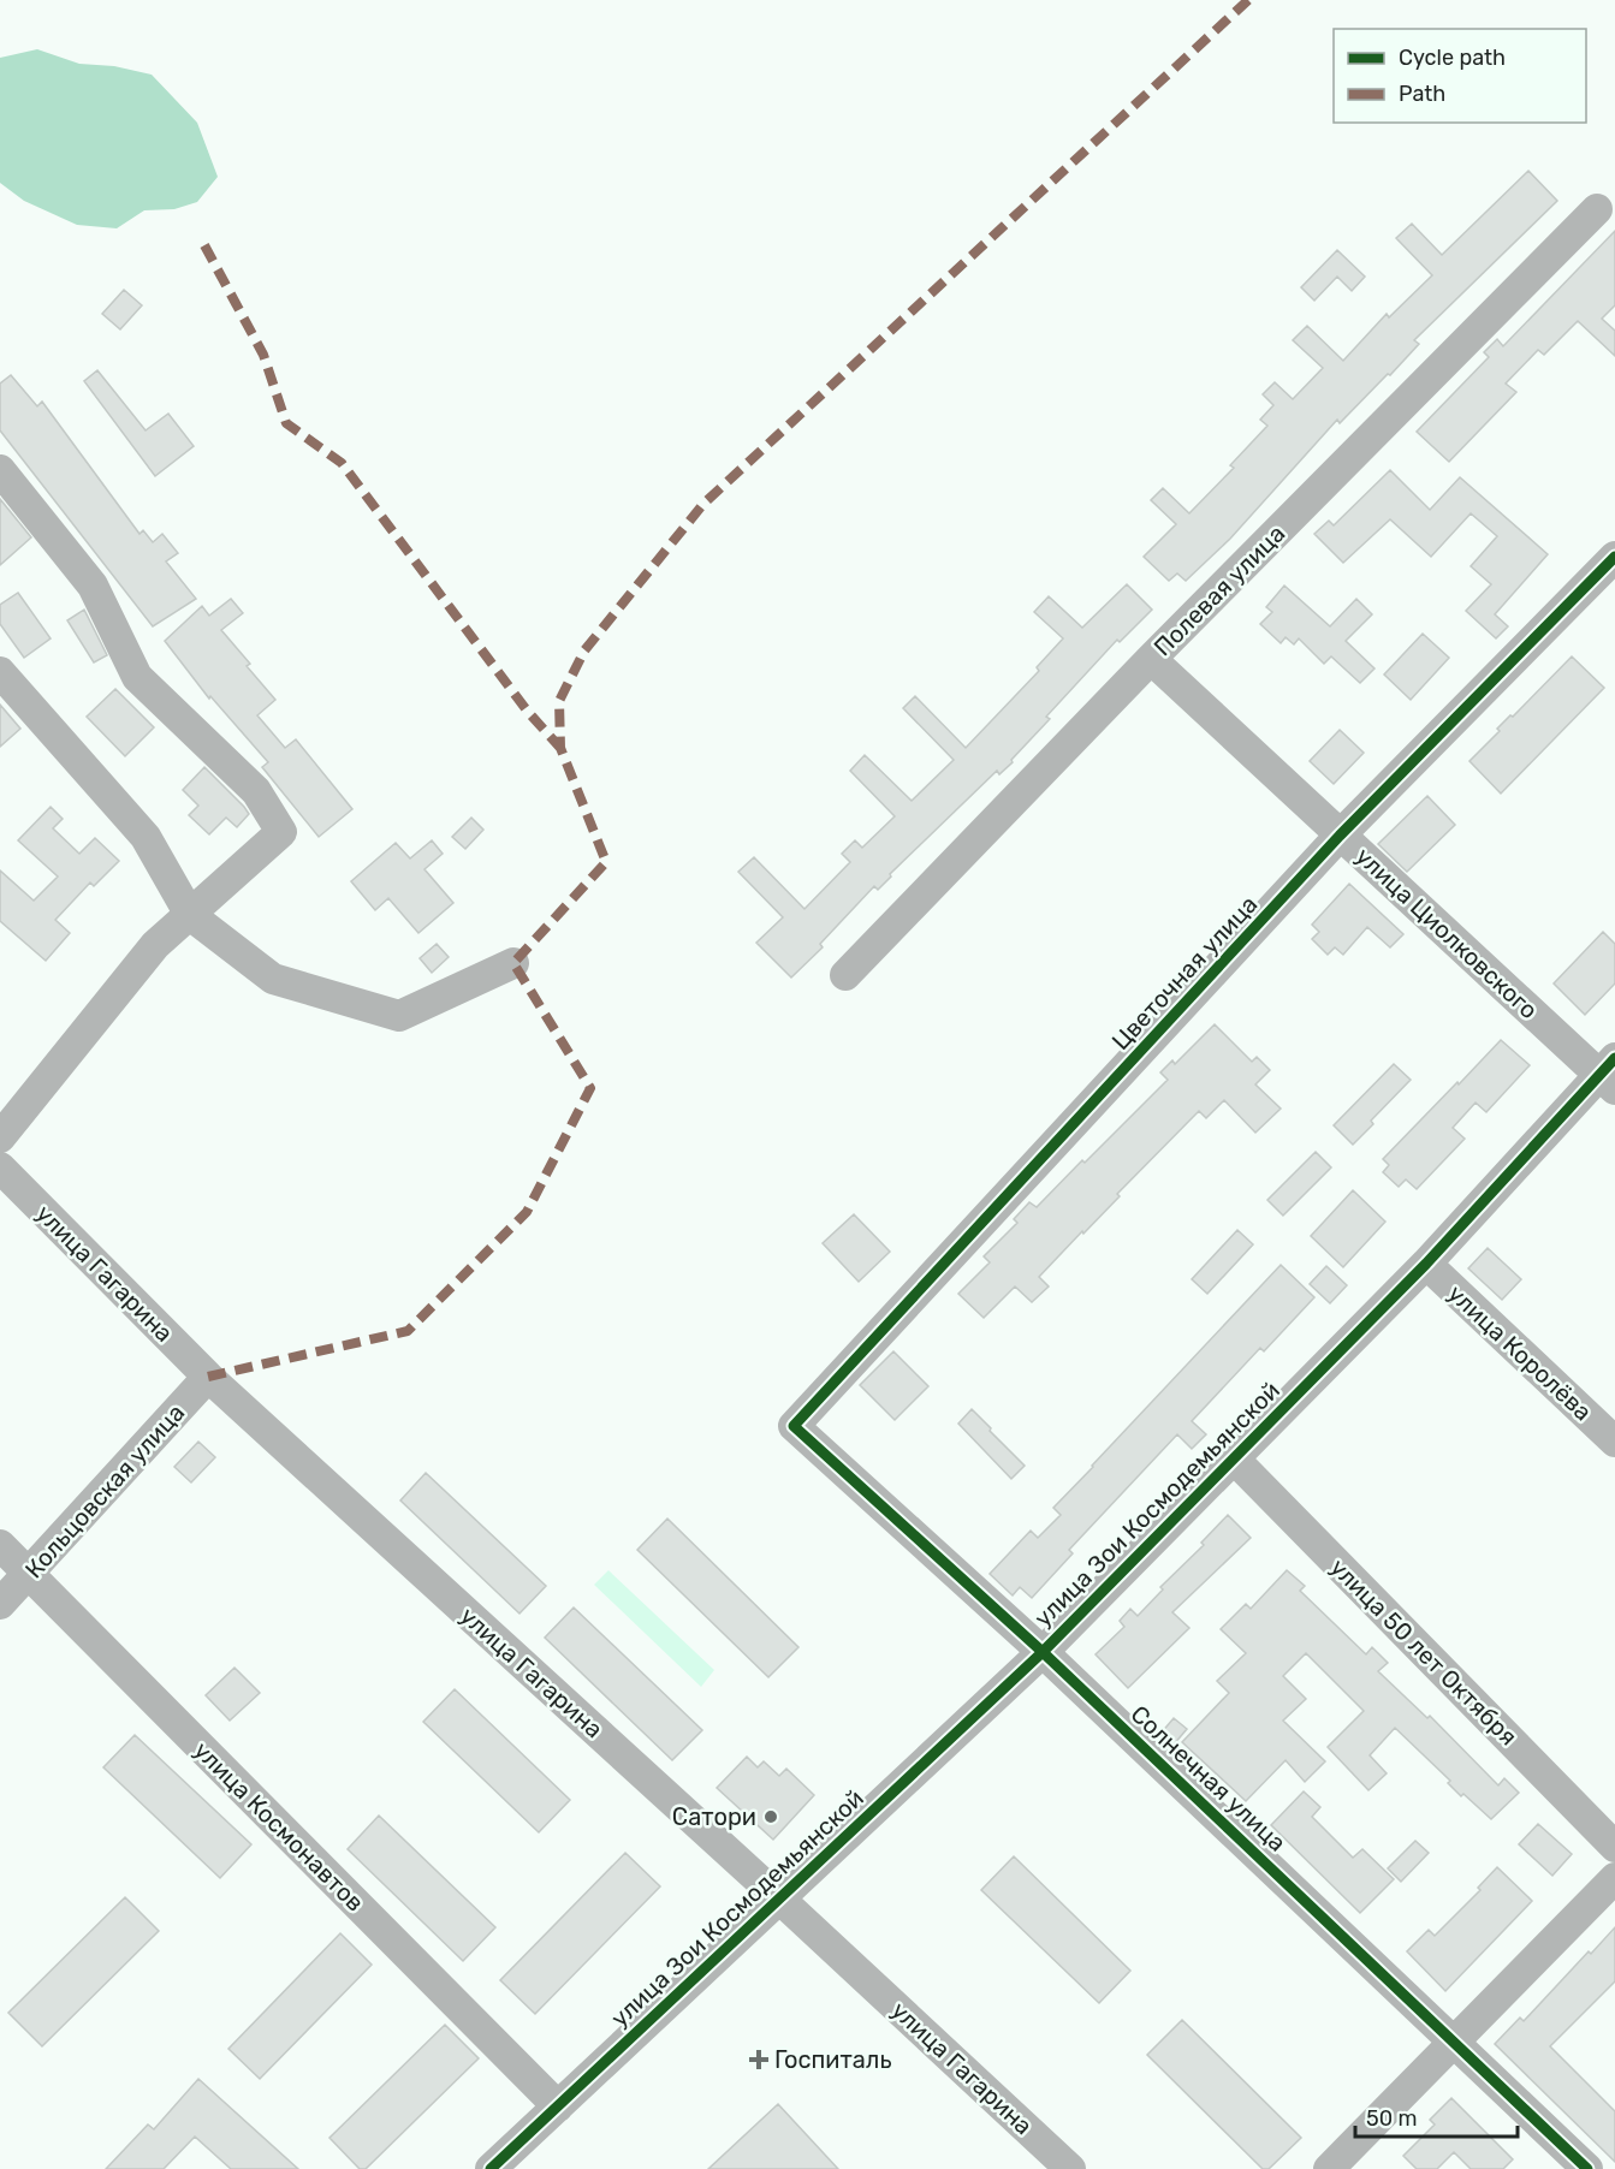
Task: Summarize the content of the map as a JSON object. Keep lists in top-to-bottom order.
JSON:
{
  "streets": {
    "street": [
      "Полевая улица",
      "улица Циолковского",
      "Цветочная улица",
      "улица Гагарина",
      "улица Королёва",
      "Кольцовская улица",
      "улица Зои Космодемьянской",
      "улица 50 лет Октября",
      "Солнечная улица",
      "улица Космонавтов"
    ]
  },
  "crossings": [
    ["Полевая улица", "улица Циолковского"],
    ["улица Циолковского", "Цветочная улица"],
    ["улица Циолковского", "улица Зои Космодемьянской"],
    ["Цветочная улица", "Солнечная улица"],
    ["улица Гагарина", "Кольцовская улица"],
    ["улица Гагарина", "улица Зои Космодемьянской"],
    ["улица Королёва", "улица Зои Космодемьянской"],
    ["Кольцовская улица", "улица Космонавтов"],
    ["улица Зои Космодемьянской", "улица 50 лет Октября"],
    ["улица Зои Космодемьянской", "Солнечная улица"],
    ["улица Зои Космодемьянской", "улица Космонавтов"]
  ],
  "places": {
    "other": ["Сатори"],
    "health": ["Госпиталь"]
  },
  "legend": ["Cycle path", "Path"],
  "scale_bar": "50 m"
}
